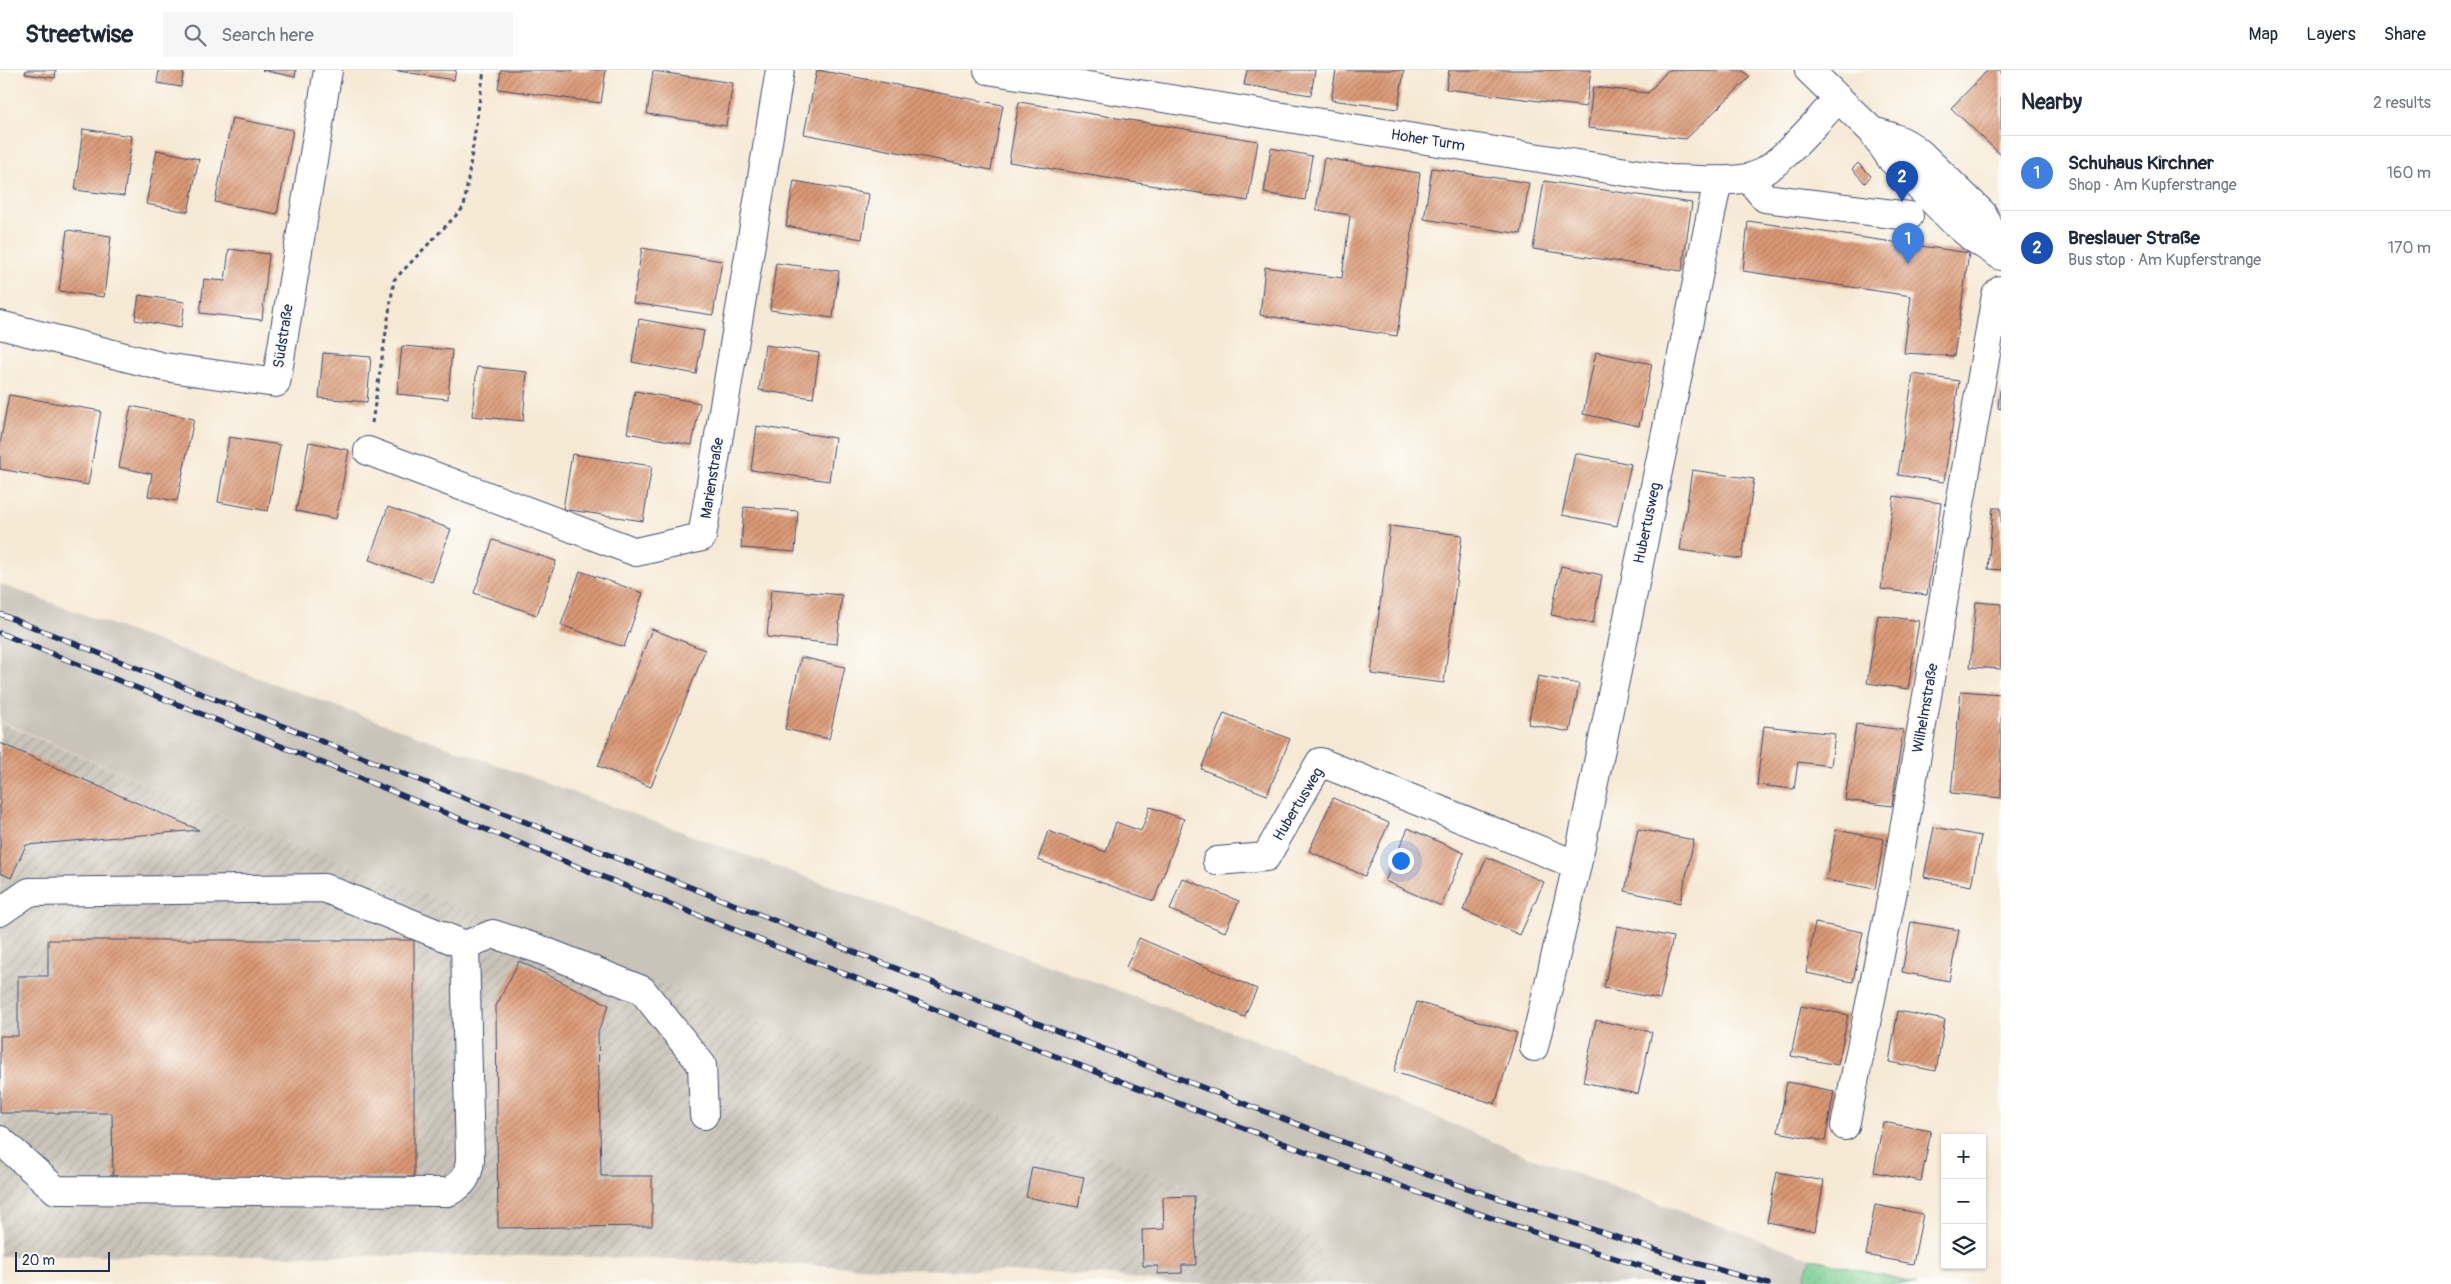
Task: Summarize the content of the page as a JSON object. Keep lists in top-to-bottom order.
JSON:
{
  "streets": {
    "street": [
      "Hoher Turm",
      "Südstraße",
      "Marienstraße",
      "Hubertusweg",
      "Wilhelmstraße"
    ]
  },
  "crossings": [
    ["Hoher Turm", "Hubertusweg"]
  ],
  "scale_bar": "20 m",
  "page": {
    "header": "Streetwise",
    "search": "Search here",
    "nav": ["Map", "Layers", "Share"],
    "heading": ["Nearby", "2 results"],
    "list": [
      {
        "mark": "1",
        "name": "Schuhaus Kirchner",
        "note": "Shop · Am Kupferstrange",
        "value": "160 m"
      },
      {
        "mark": "2",
        "name": "Breslauer Straße",
        "note": "Bus stop · Am Kupferstrange",
        "value": "170 m"
      }
    ],
    "pins": ["2", "1"],
    "map_buttons": ["+", "−"],
    "scale": "20 m"
  }
}
